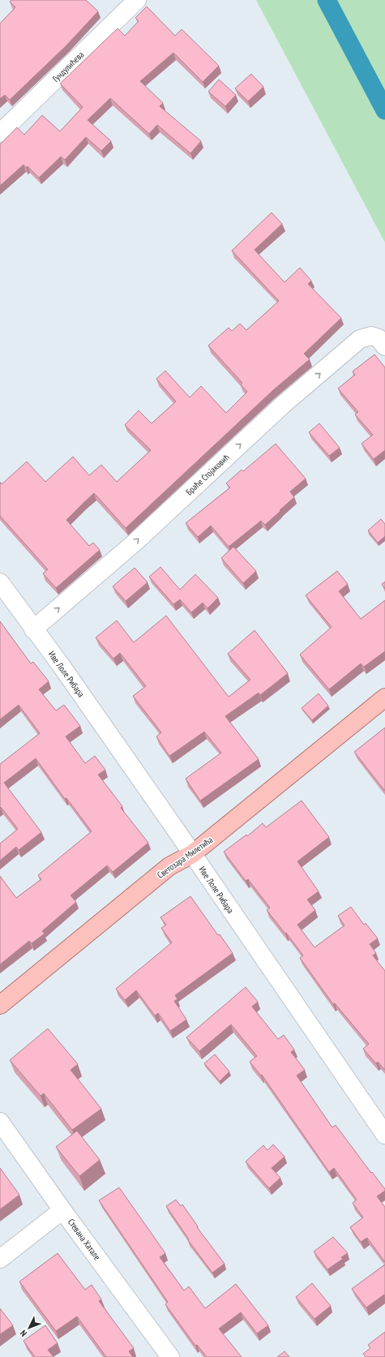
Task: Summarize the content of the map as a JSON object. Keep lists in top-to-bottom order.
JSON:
{
  "streets": {
    "main road": ["Светозара Милетића"],
    "street": [
      "Гундулићева",
      "Браће Стојаковић",
      "Иве Лоле Рибара",
      "Стевана Хатале"
    ]
  },
  "crossings": [
    ["Браће Стојаковић", "Иве Лоле Рибара"],
    ["Иве Лоле Рибара", "Светозара Милетића"]
  ],
  "one_way": ["Браће Стојаковић"],
  "north": "bottom left"
}
